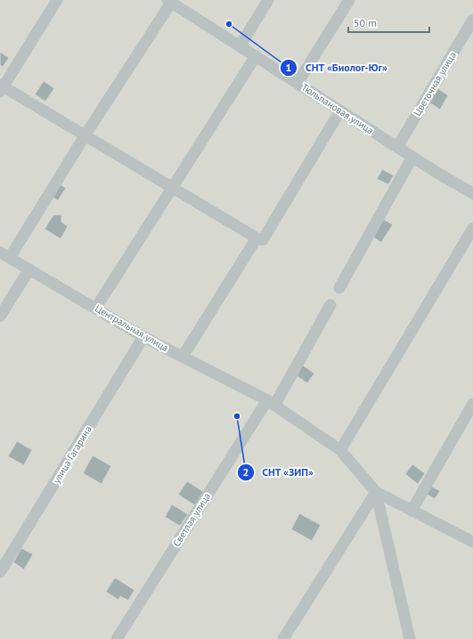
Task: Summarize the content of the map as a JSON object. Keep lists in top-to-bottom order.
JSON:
{
  "streets": {
    "street": [
      "Цветочная улица",
      "Тюльпановая улица",
      "Центральная улица",
      "улица Гагарина",
      "Светлая улица"
    ]
  },
  "crossings": [
    ["Цветочная улица", "Тюльпановая улица"],
    ["Центральная улица", "улица Гагарина"],
    ["Центральная улица", "Светлая улица"]
  ],
  "places": ["СНТ «Биолог-Юг»", "СНТ «ЗИП»"],
  "scale_bar": "50 m"
}
